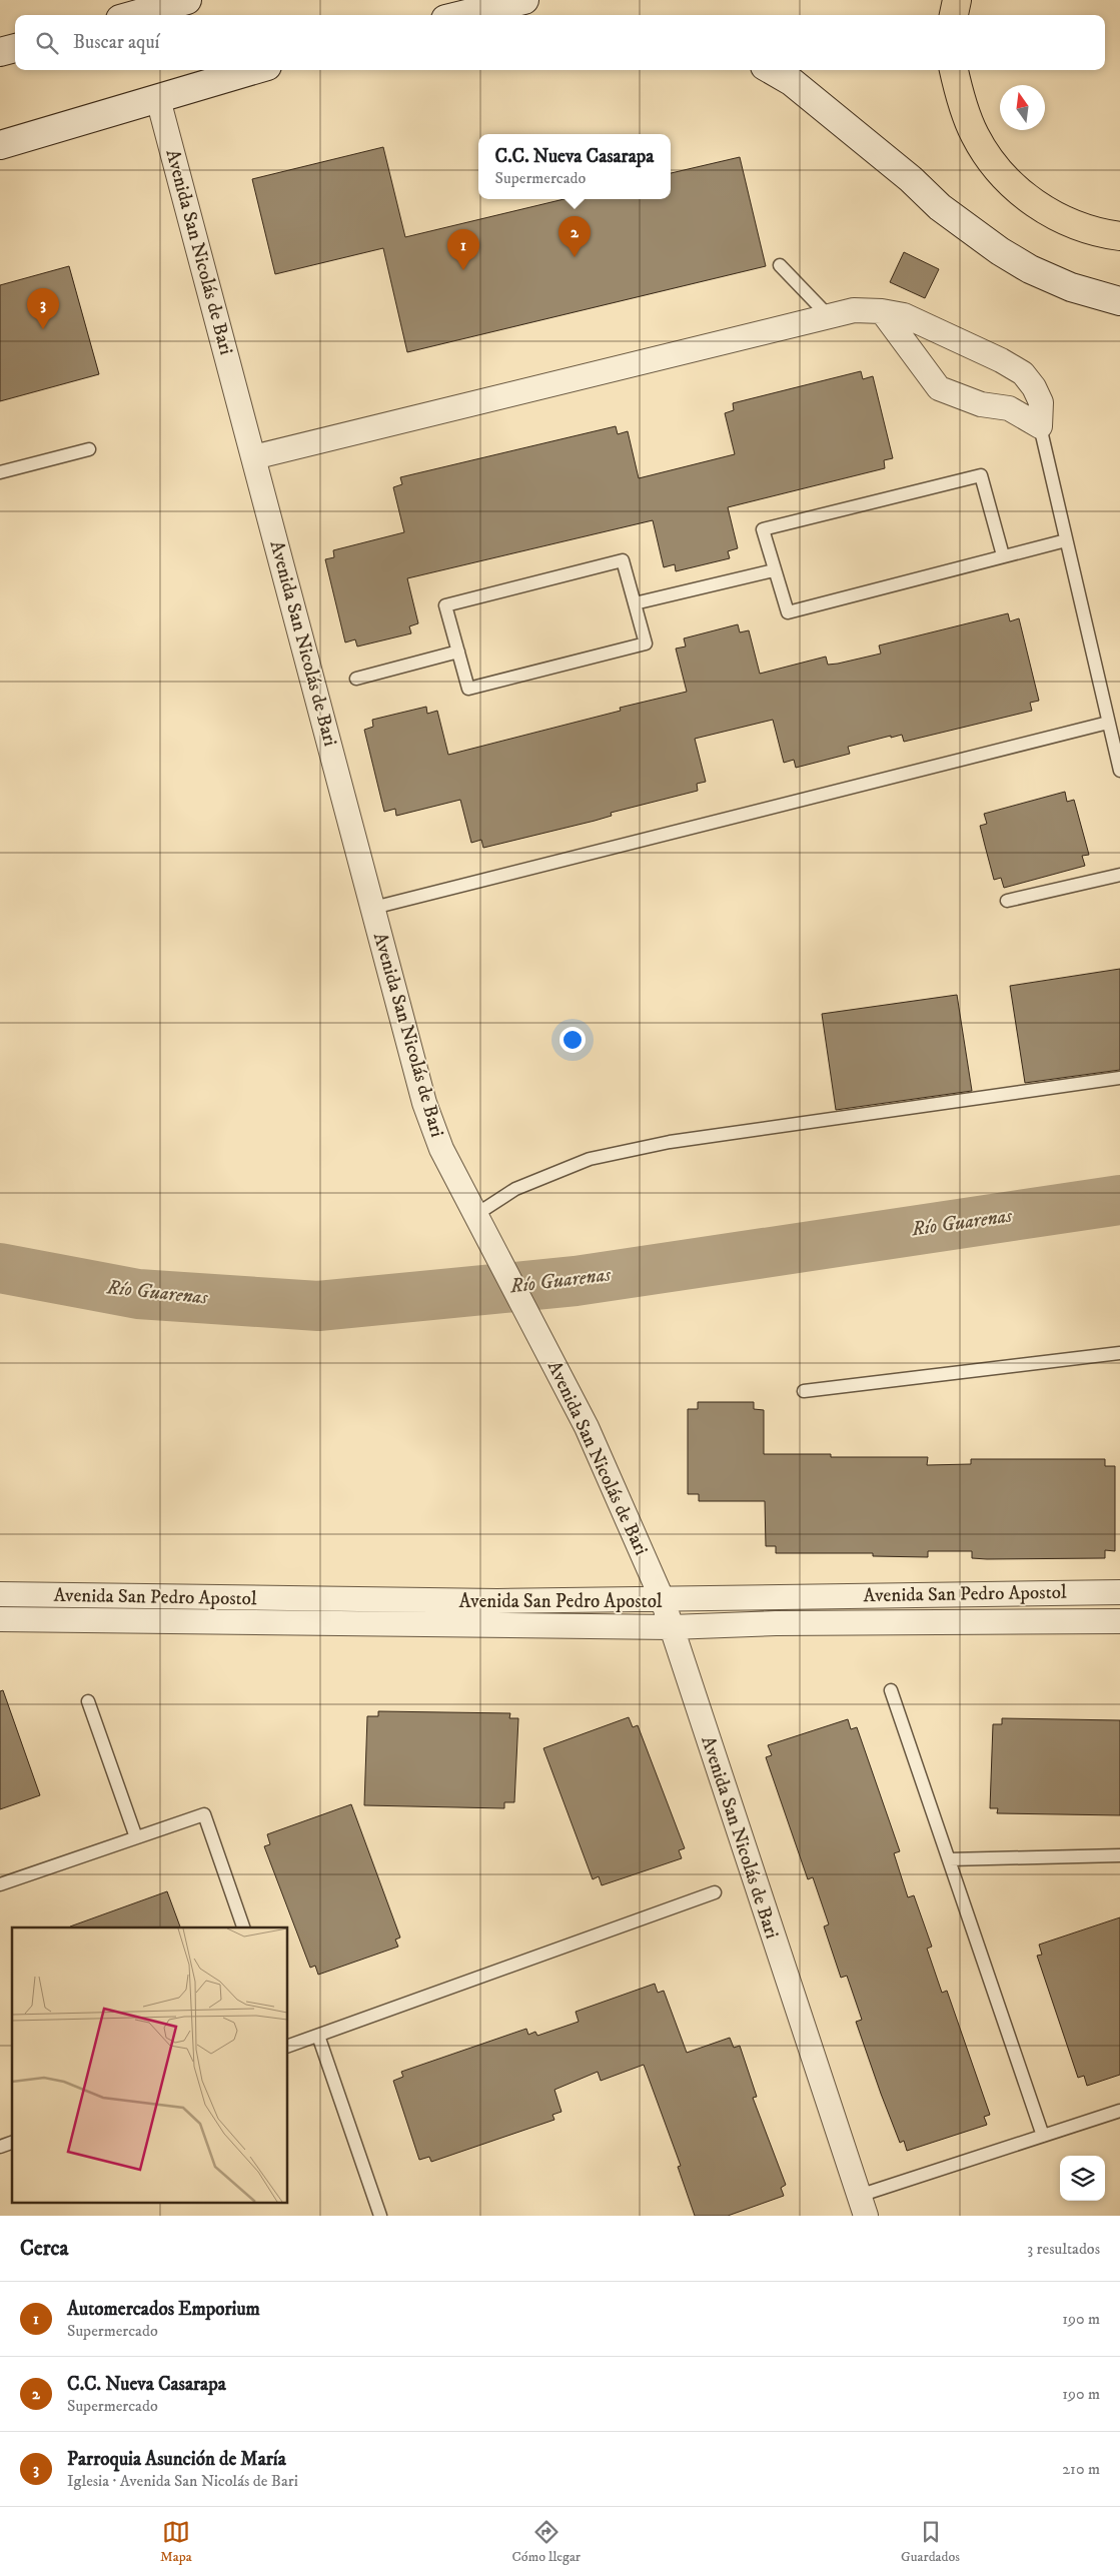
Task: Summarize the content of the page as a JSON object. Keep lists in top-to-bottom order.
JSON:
{
  "streets": {
    "street": ["Avenida San Nicolás de Bari", "Avenida San Pedro Apostol"]
  },
  "crossings": [
    ["Avenida San Nicolás de Bari", "Avenida San Pedro Apostol"]
  ],
  "water": ["Río Guarenas"],
  "north": "top",
  "page": {
    "search": "Buscar aquí",
    "popup": ["C.C. Nueva Casarapa", "Supermercado"],
    "pins": ["2", "1", "3"],
    "heading": ["Cerca", "3 resultados"],
    "list": [
      {
        "mark": "1",
        "name": "Automercados Emporium",
        "note": "Supermercado",
        "value": "190 m"
      },
      {
        "mark": "2",
        "name": "C.C. Nueva Casarapa",
        "note": "Supermercado",
        "value": "190 m"
      },
      {
        "mark": "3",
        "name": "Parroquia Asunción de María",
        "note": "Iglesia · Avenida San Nicolás de Bari",
        "value": "210 m"
      }
    ],
    "nav": ["Mapa", "Cómo llegar", "Guardados"]
  }
}
